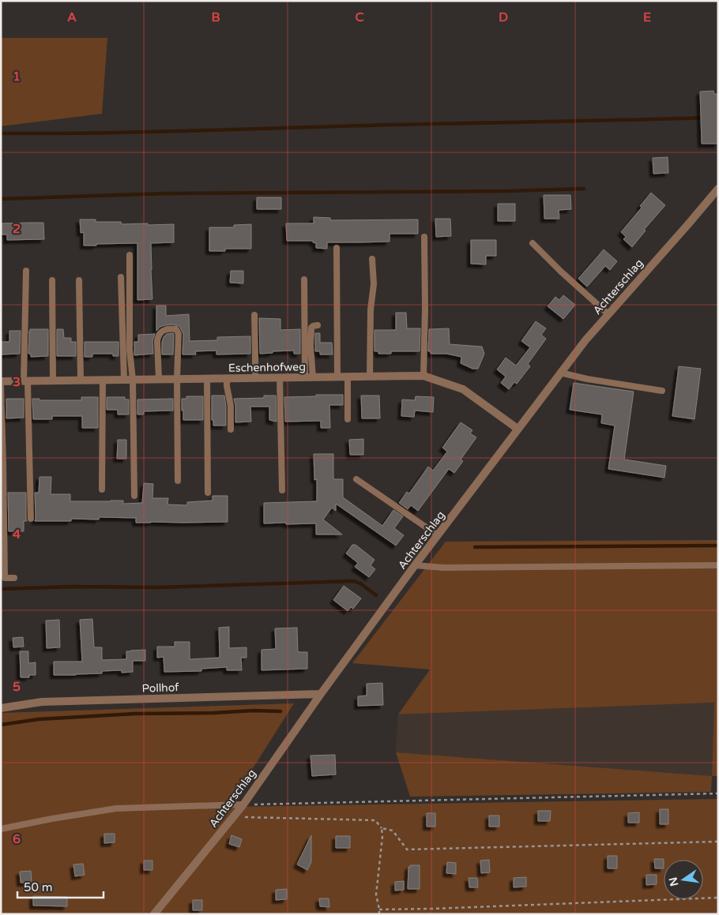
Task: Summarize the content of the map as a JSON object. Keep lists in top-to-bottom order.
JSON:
{
  "streets": {
    "street": ["Achterschlag", "Eschenhofweg", "Pollhof"]
  },
  "crossings": [
    ["Achterschlag", "Eschenhofweg"],
    ["Achterschlag", "Pollhof"]
  ],
  "scale_bar": "50 m",
  "north": "left",
  "grid": {
    "columns": [
      "A",
      "B",
      "C",
      "D",
      "E"
    ],
    "rows": [
      "1",
      "2",
      "3",
      "4",
      "5",
      "6"
    ]
  }
}
